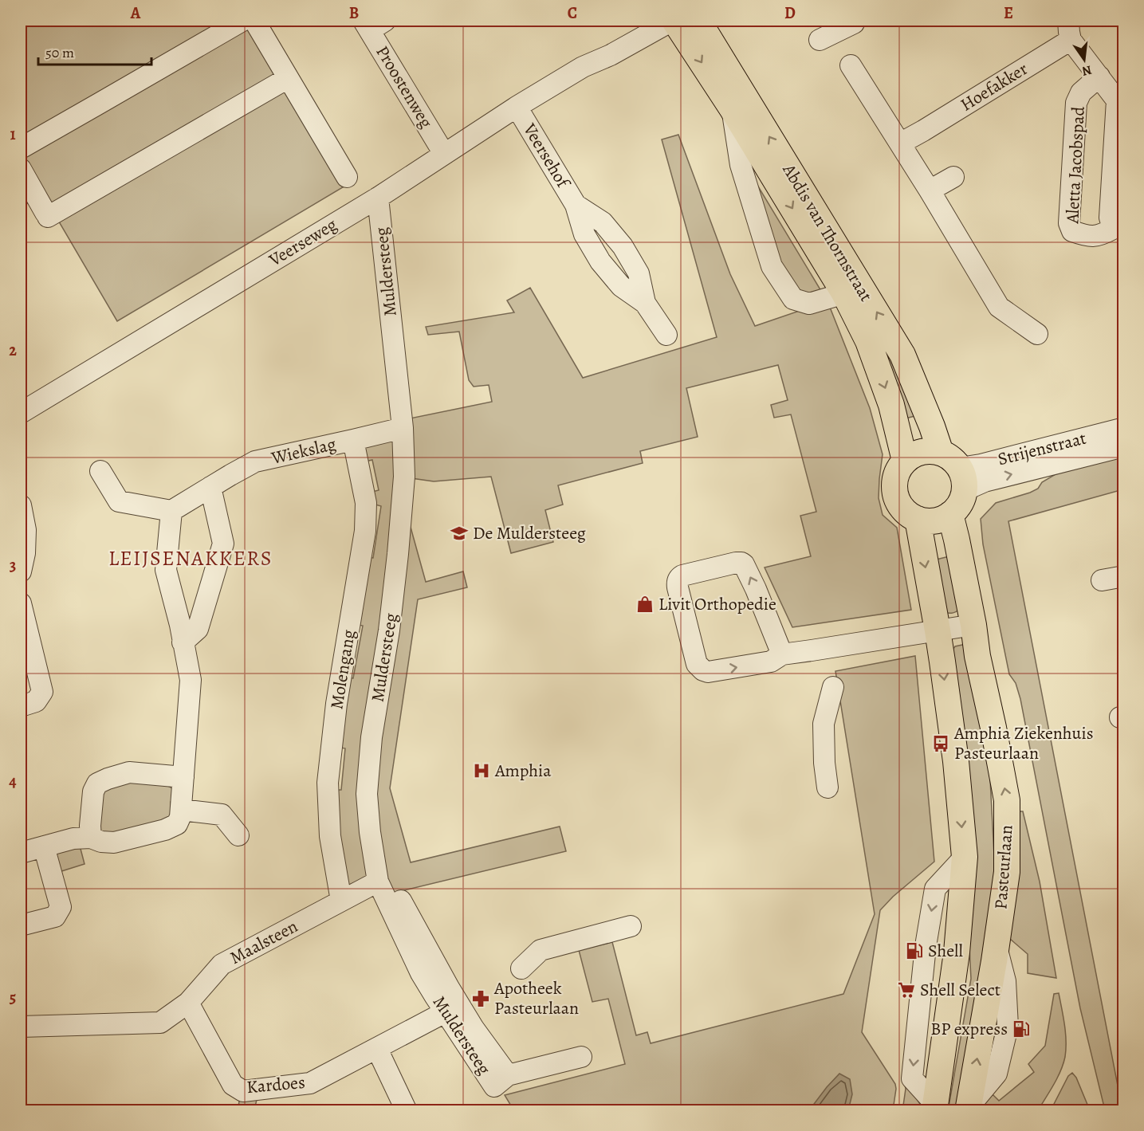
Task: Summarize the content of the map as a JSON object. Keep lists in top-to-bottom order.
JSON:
{
  "streets": {
    "main road": ["Abdis van Thornstraat", "Pasteurlaan"],
    "street": [
      "Proostenweg",
      "Hoefakker",
      "Veersehof",
      "Aletta Jacobspad",
      "Veerseweg",
      "Muldersteeg",
      "Strijenstraat",
      "Wiekslag",
      "Molengang",
      "Maalsteen",
      "Kardoes"
    ]
  },
  "crossings": [
    ["Proostenweg", "Veerseweg"],
    ["Hoefakker", "Aletta Jacobspad"],
    ["Veersehof", "Veerseweg"],
    ["Abdis van Thornstraat", "Veerseweg"],
    ["Abdis van Thornstraat", "Strijenstraat"],
    ["Abdis van Thornstraat", "Pasteurlaan"],
    ["Veerseweg", "Muldersteeg"],
    ["Muldersteeg", "Wiekslag"],
    ["Muldersteeg", "Maalsteen"],
    ["Muldersteeg", "Kardoes"],
    ["Strijenstraat", "Pasteurlaan"],
    ["Wiekslag", "Molengang"],
    ["Molengang", "Maalsteen"],
    ["Maalsteen", "Kardoes"]
  ],
  "districts": ["LEIJSENAKKERS"],
  "places": {
    "school or university": ["De Muldersteeg"],
    "shop": ["Livit Orthopedie"],
    "bus stop": ["Amphia Ziekenhuis Pasteurlaan"],
    "hospital": ["Amphia"],
    "fuel station": ["Shell", "BP express"],
    "supermarket": ["Shell Select"],
    "pharmacy": ["Apotheek Pasteurlaan"]
  },
  "scale_bar": "50 m",
  "north": "bottom",
  "grid": {
    "columns": [
      "A",
      "B",
      "C",
      "D",
      "E"
    ],
    "rows": [
      "1",
      "2",
      "3",
      "4",
      "5"
    ]
  }
}
